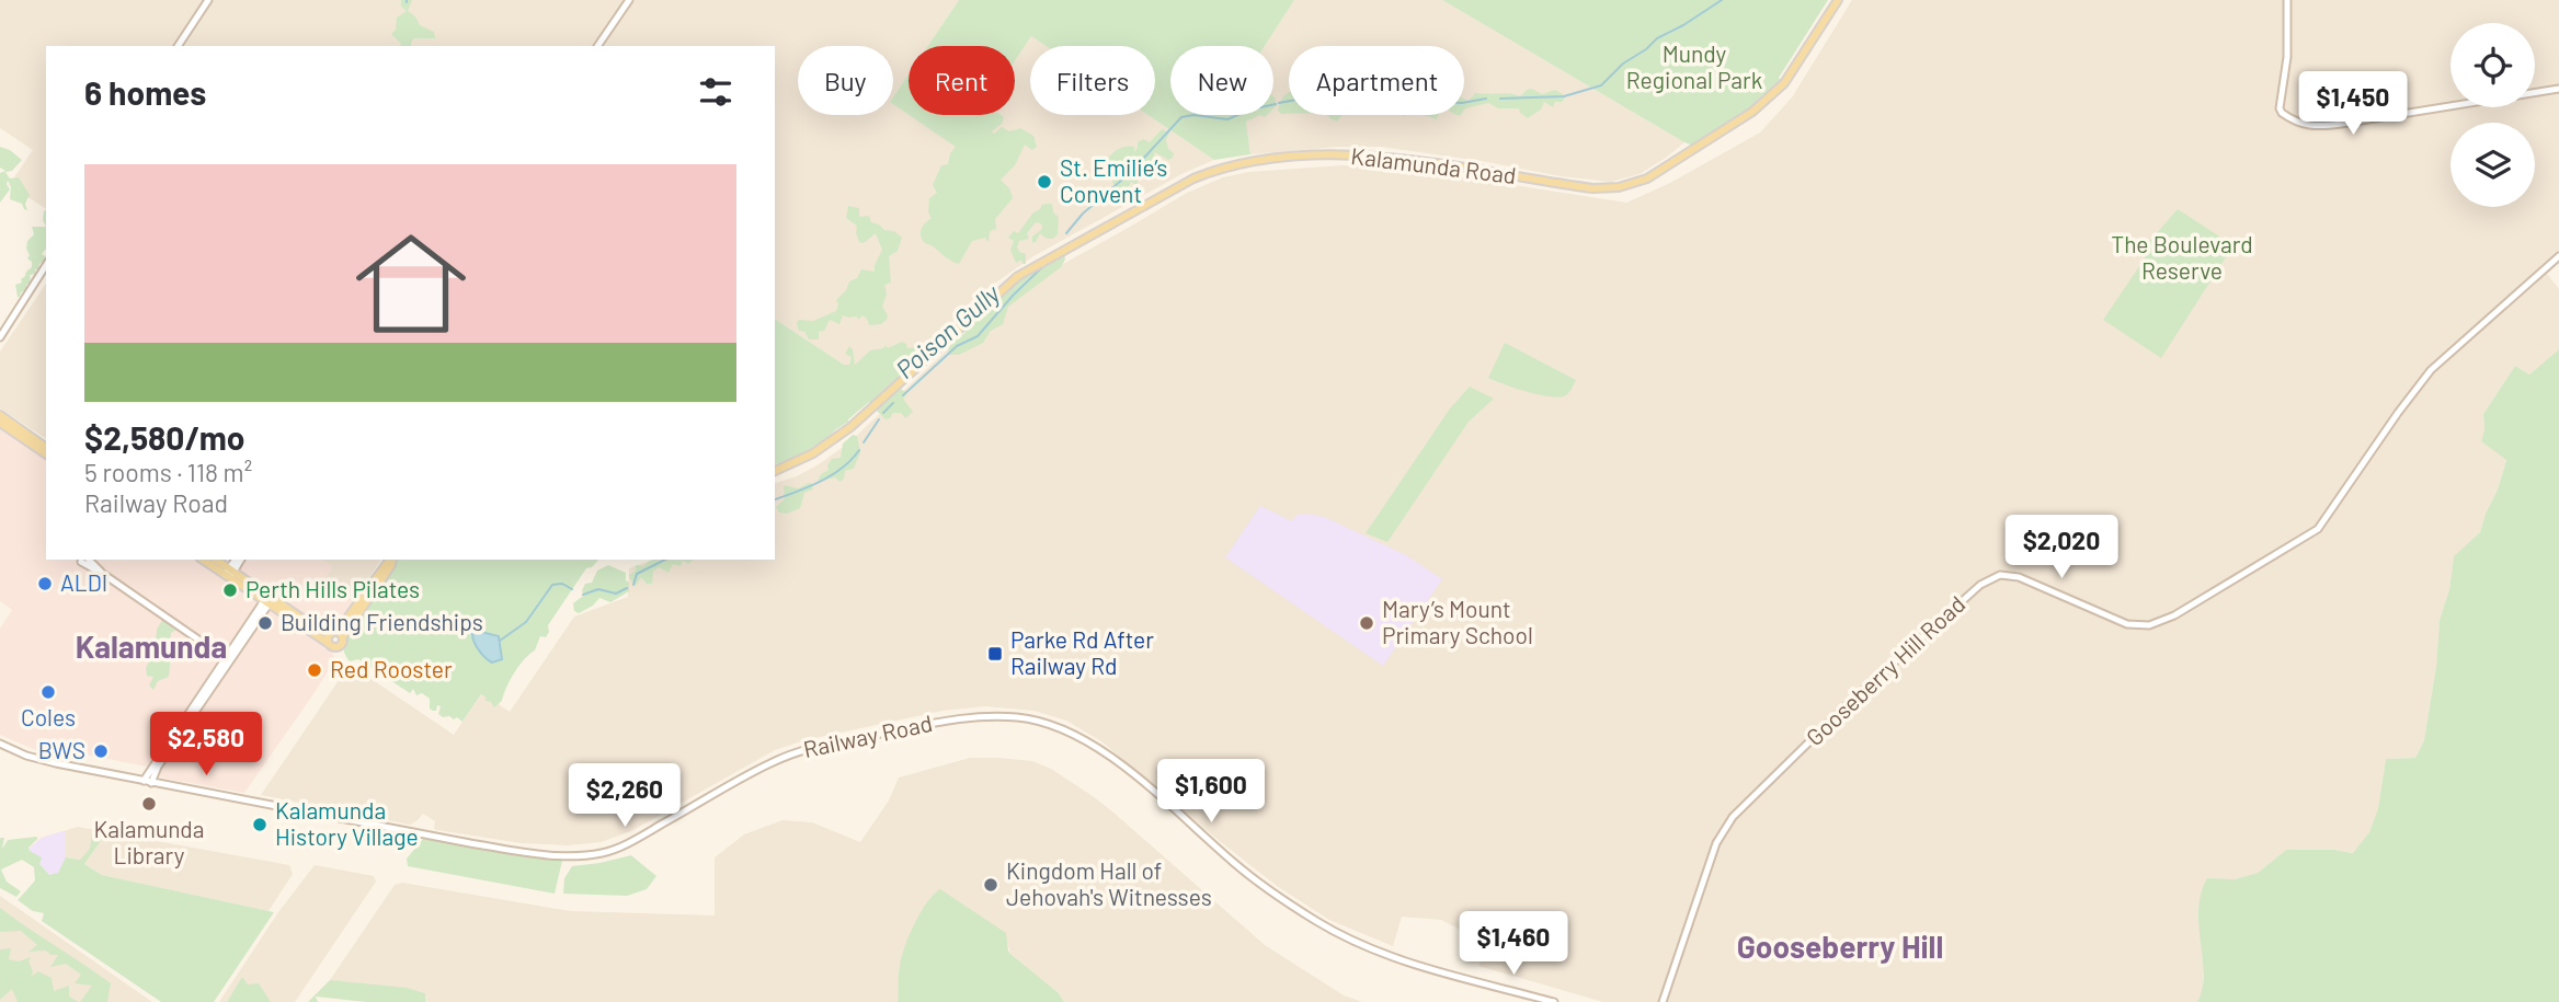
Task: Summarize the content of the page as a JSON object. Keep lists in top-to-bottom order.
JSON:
{
  "streets": {
    "main road": ["Kalamunda Road"],
    "street": ["Gooseberry Hill Road", "Railway Road"]
  },
  "districts": ["Kalamunda", "Gooseberry Hill"],
  "water": ["Poison Gully"],
  "parks": ["Mundy Regional Park", "The Boulevard Reserve"],
  "places": {
    "other": [
      "St. Emilie’s Convent",
      "ALDI",
      "Perth Hills Pilates",
      "Building Friendships",
      "Mary’s Mount Primary School",
      "Red Rooster",
      "Coles",
      "BWS",
      "Kalamunda Library",
      "Kalamunda History Village",
      "Kingdom Hall of Jehovah's Witnesses"
    ],
    "transit": ["Parke Rd After Railway Rd"]
  },
  "page": {
    "chip": [
      "Buy",
      "Rent",
      "Filters",
      "New",
      "Apartment"
    ],
    "heading": "6 homes",
    "price": [
      "$1,450",
      "$2,020",
      "$2,580",
      "$1,600",
      "$2,260",
      "$1,460"
    ],
    "list": [
      {
        "name": "$2,580/mo",
        "note": "5 rooms · 118 m² · Railway Road"
      }
    ]
  }
}
